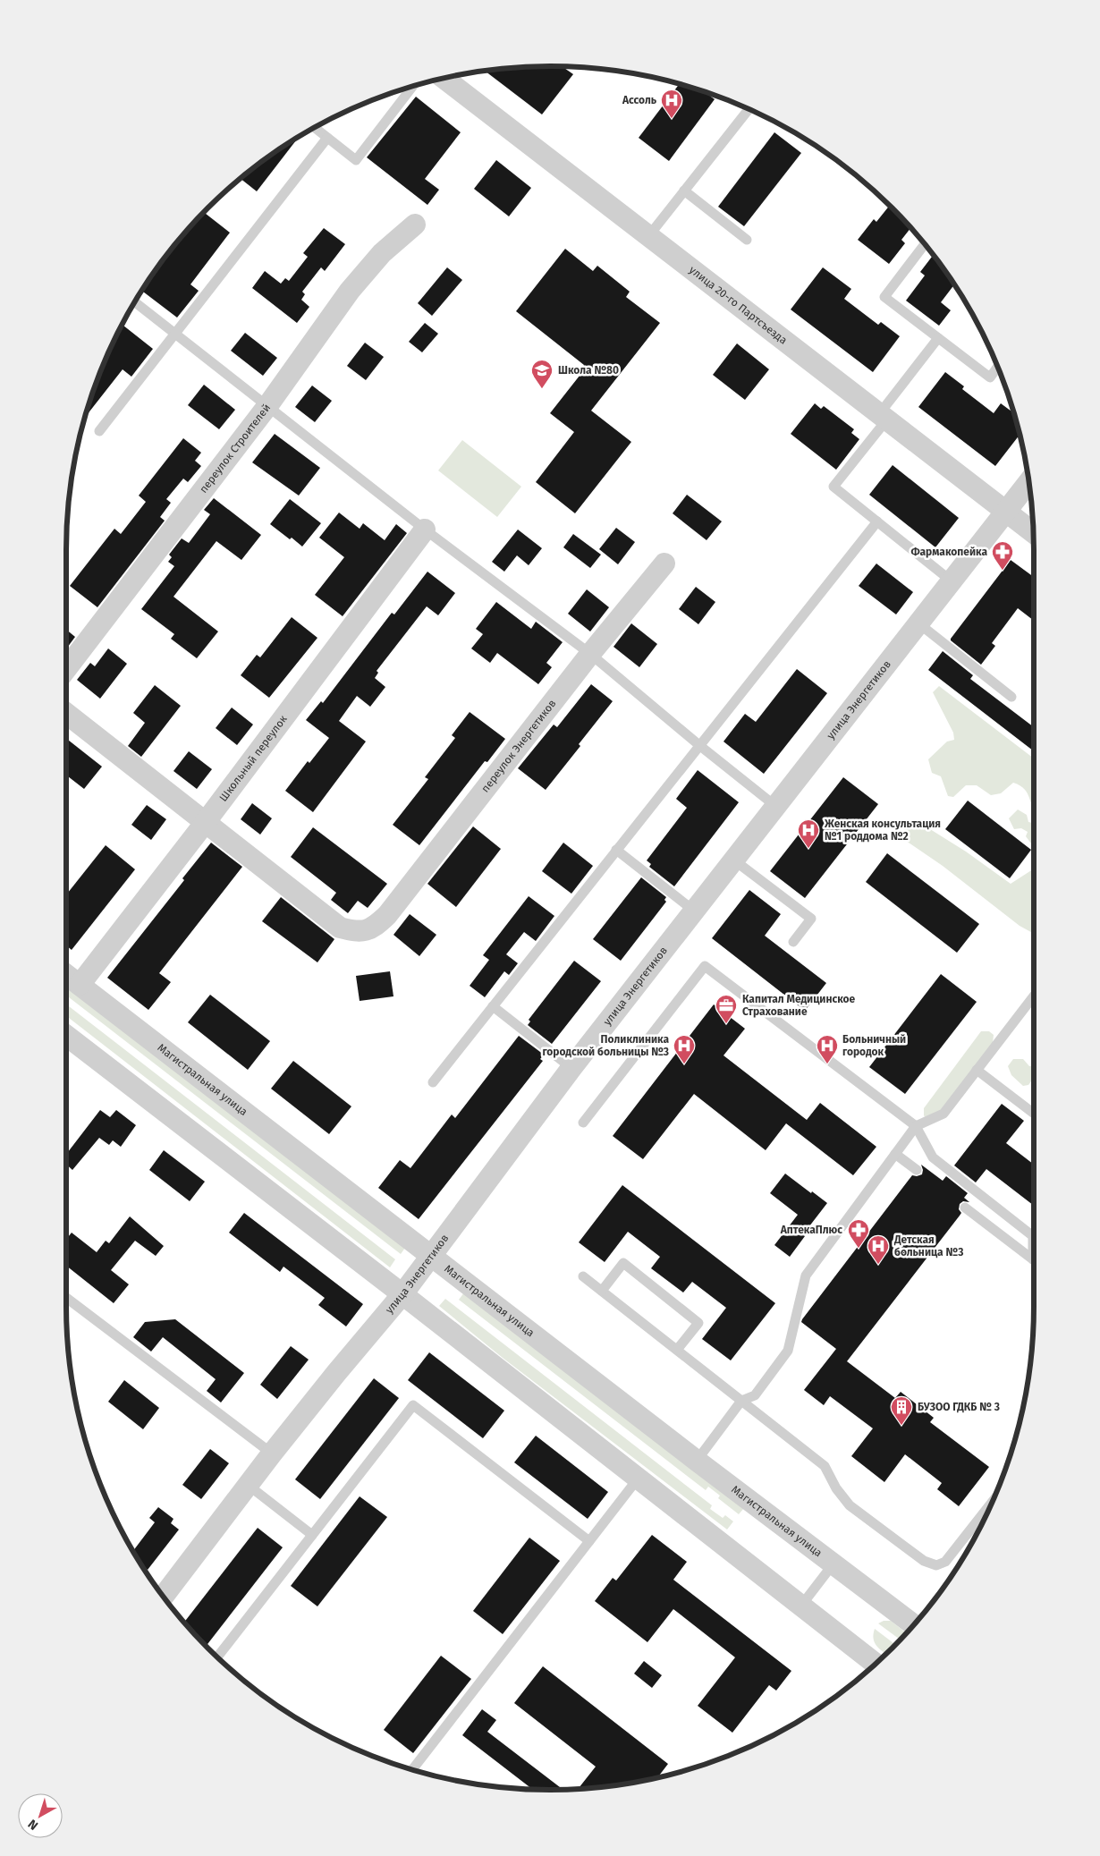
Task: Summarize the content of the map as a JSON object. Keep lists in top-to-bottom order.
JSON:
{
  "streets": {
    "street": [
      "улица 20-го Партсъезда",
      "переулок Строителей",
      "улица Энергетиков",
      "переулок Энергетиков",
      "Школьный переулок",
      "Магистральная улица"
    ]
  },
  "crossings": [
    ["улица 20-го Партсъезда", "улица Энергетиков"],
    ["улица Энергетиков", "Магистральная улица"],
    ["переулок Энергетиков", "Школьный переулок"],
    ["Школьный переулок", "Магистральная улица"]
  ],
  "places": {
    "hospital": [
      "Ассоль",
      "Женская консультация №1 роддома №2",
      "Поликлиника городской больницы №3",
      "Больничный городок",
      "Детская больница №3"
    ],
    "school or university": ["Школа №80"],
    "pharmacy": ["Фармакопейка", "АптекаПлюс"],
    "office": ["Капитал Медицинское Страхование"],
    "building": ["БУЗОО ГДКБ № 3"]
  },
  "north": "bottom left"
}
